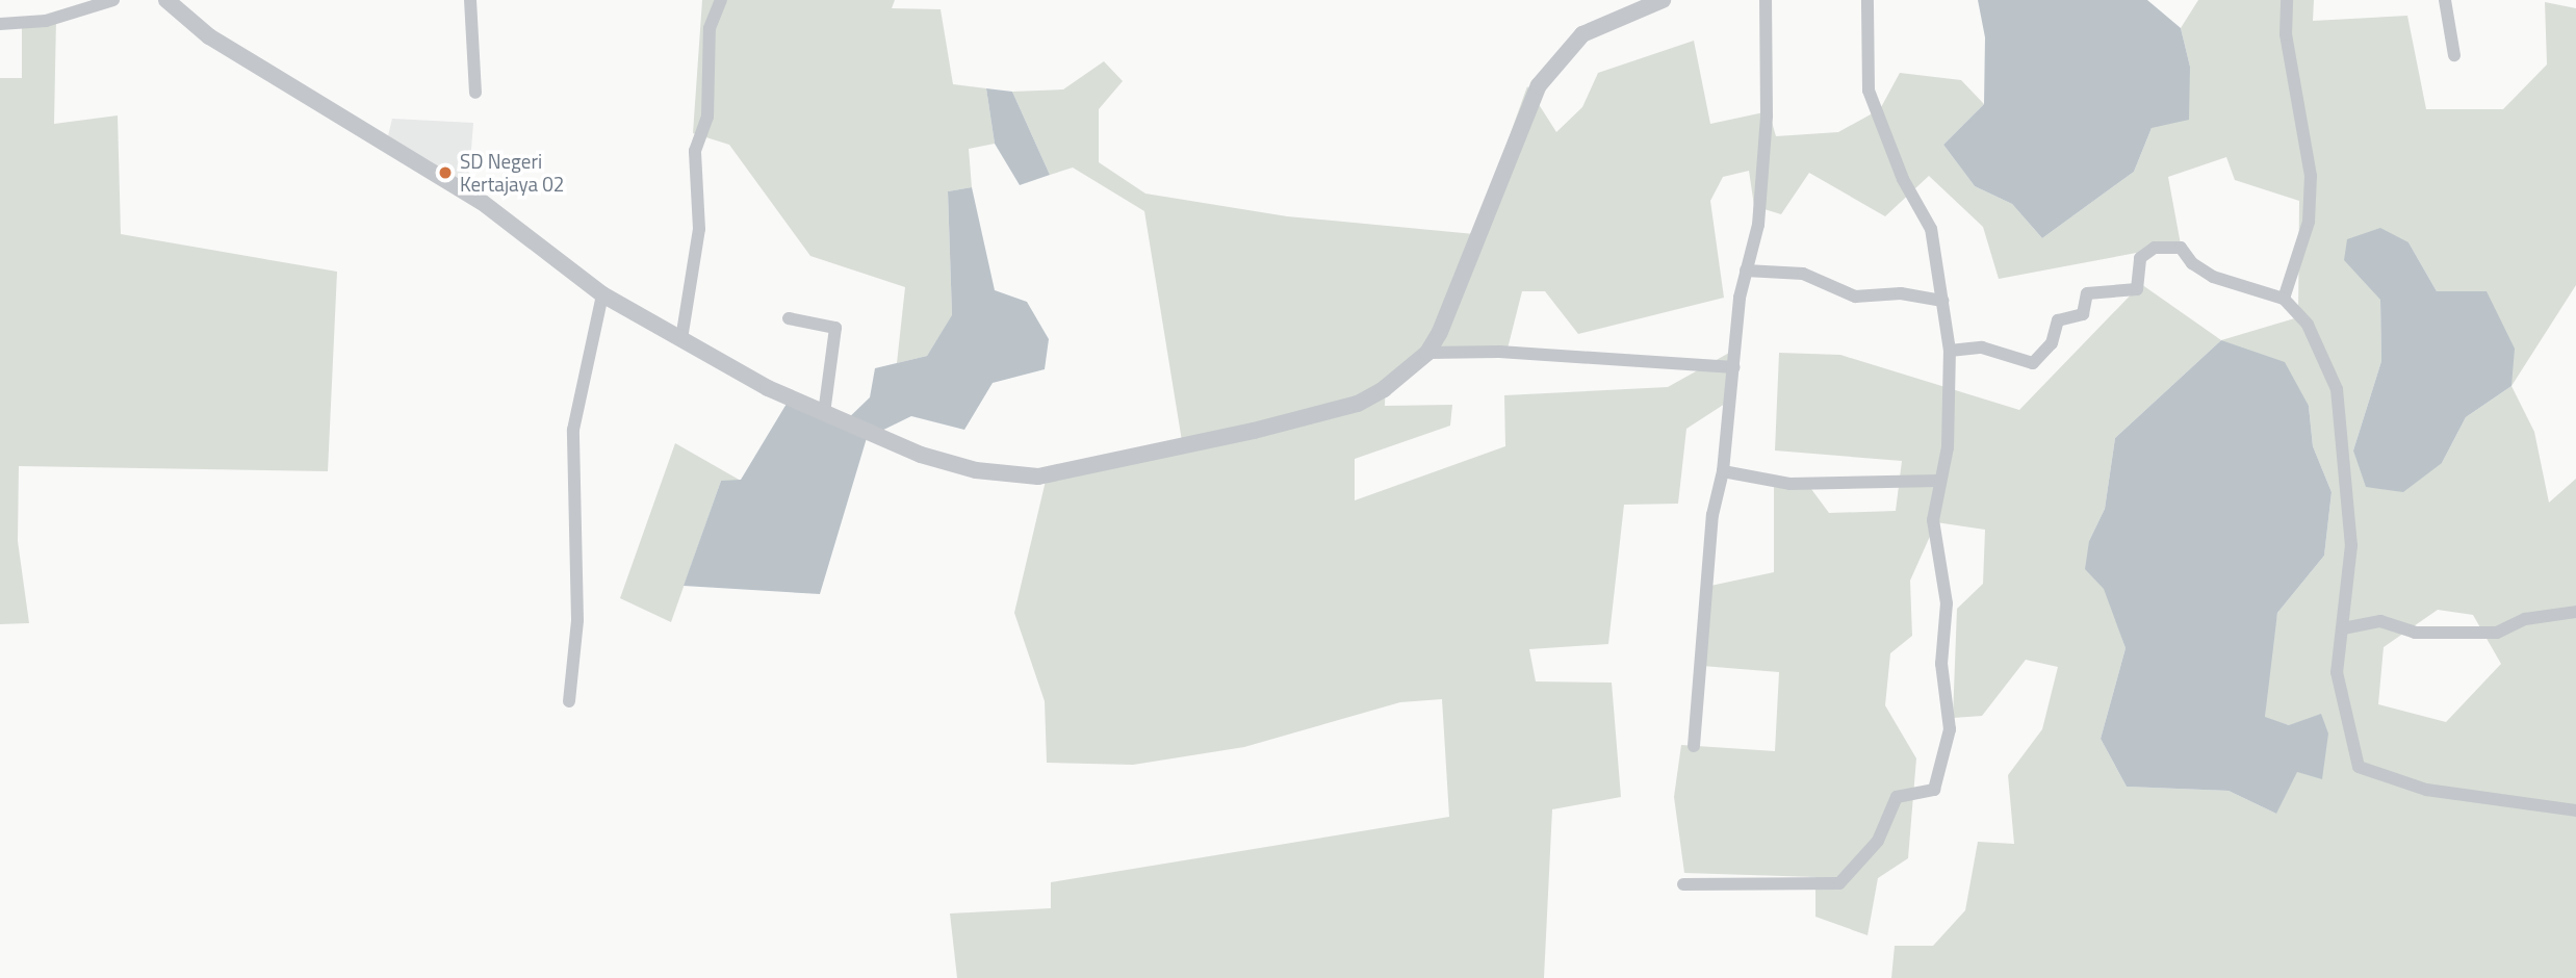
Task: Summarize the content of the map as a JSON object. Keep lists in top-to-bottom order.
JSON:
{
  "places": ["SD Negeri Kertajaya 02"]
}
